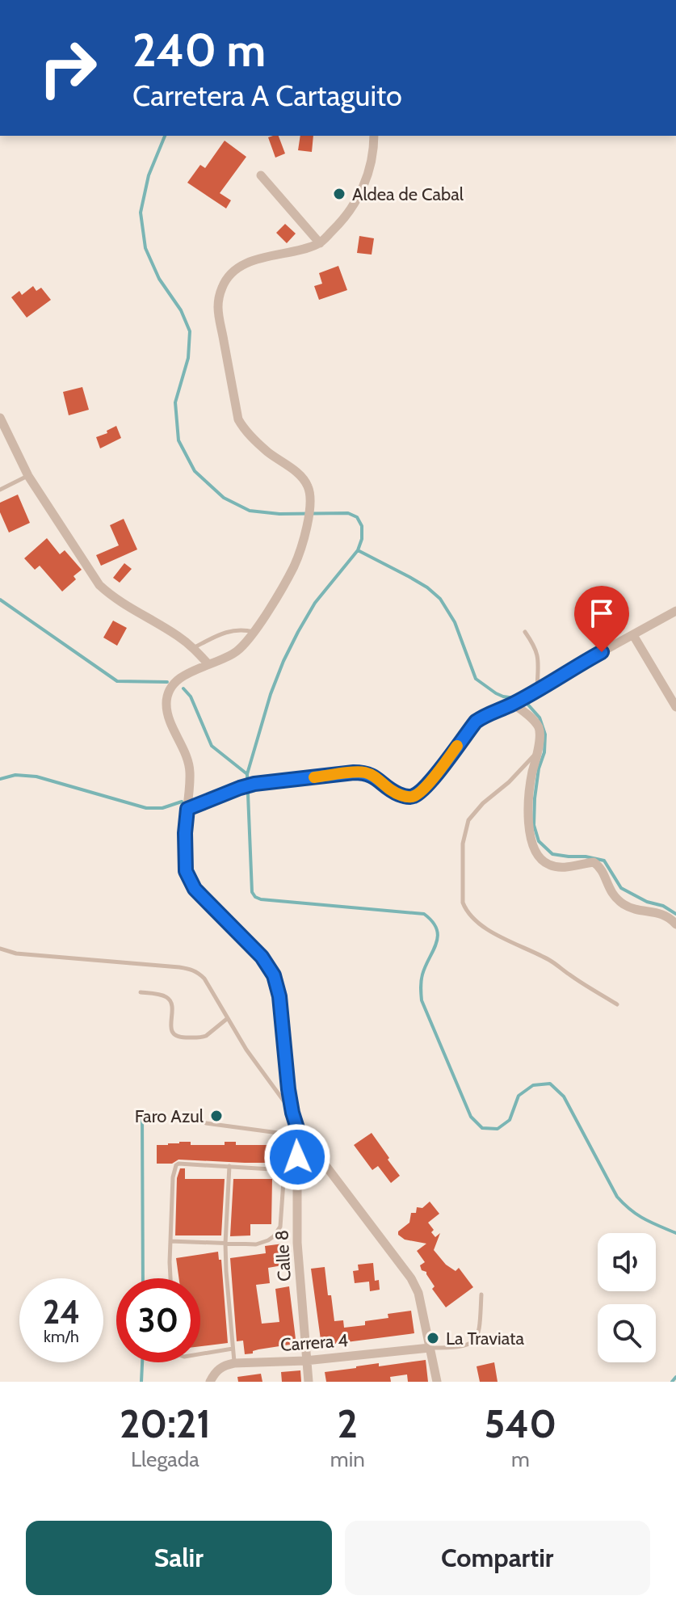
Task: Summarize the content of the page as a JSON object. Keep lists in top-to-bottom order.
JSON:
{
  "streets": {
    "street": ["Calle 8", "Carrera 4"]
  },
  "crossings": [
    ["Calle 8", "Carrera 4"]
  ],
  "places": ["Aldea de Cabal", "Faro Azul", "La Traviata"],
  "page": {
    "turn": ["240 m", "Carretera A Cartaguito"],
    "speed": "24 km/h",
    "limit": "30",
    "eta": [
      "20:21",
      "Llegada",
      "2",
      "min",
      "540",
      "m"
    ],
    "buttons": ["Salir", "Compartir"]
  }
}
